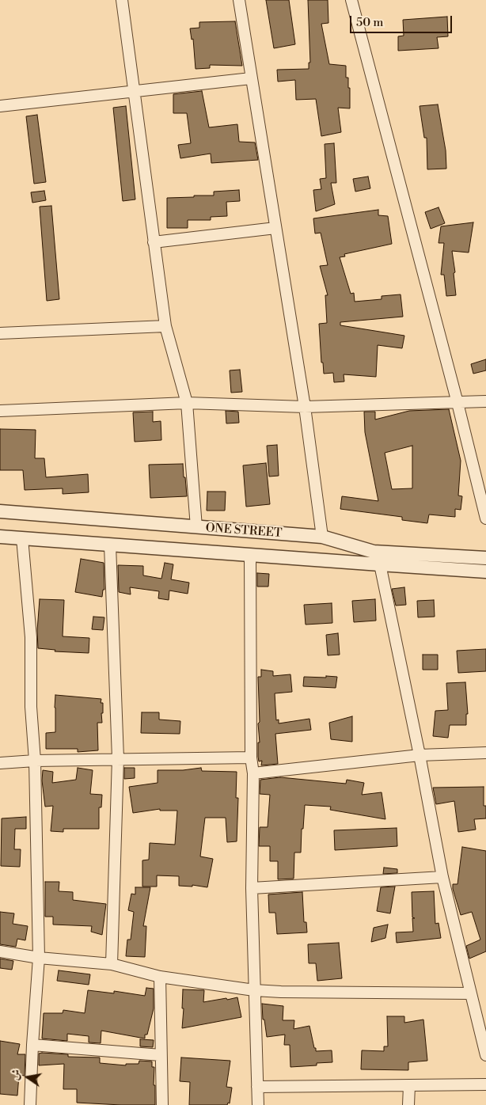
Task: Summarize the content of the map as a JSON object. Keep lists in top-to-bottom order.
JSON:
{
  "streets": {
    "street": ["ONE STREET"]
  },
  "scale_bar": "50 m",
  "north": "left"
}
